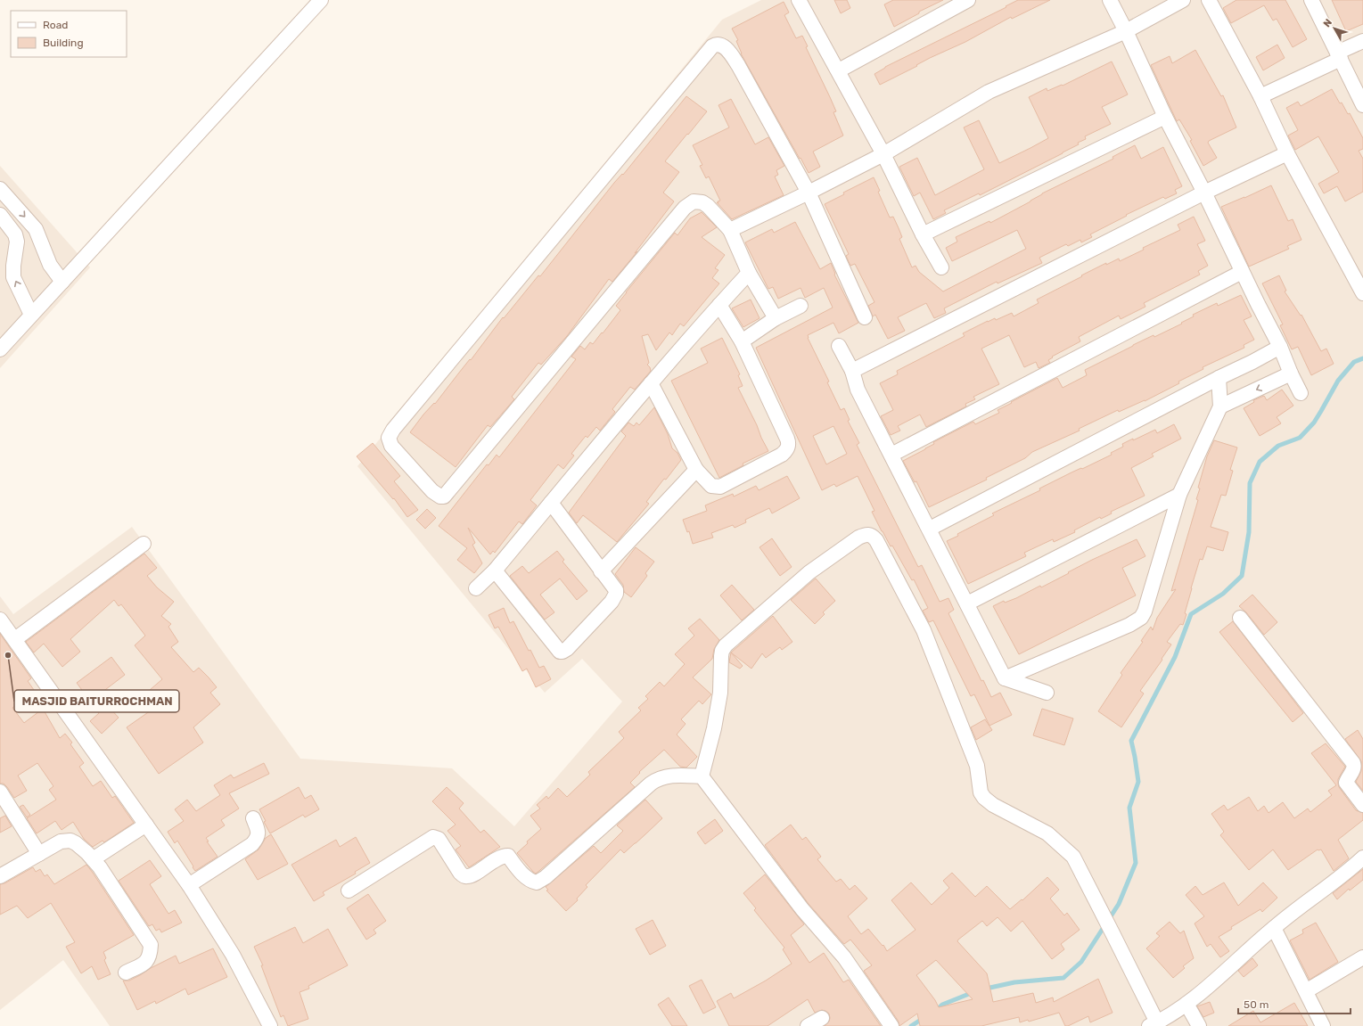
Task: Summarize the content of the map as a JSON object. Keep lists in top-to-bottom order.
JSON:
{
  "places": ["MASJID BAITURROCHMAN"],
  "legend": ["Road", "Building"],
  "scale_bar": "50 m",
  "north": "top left"
}
